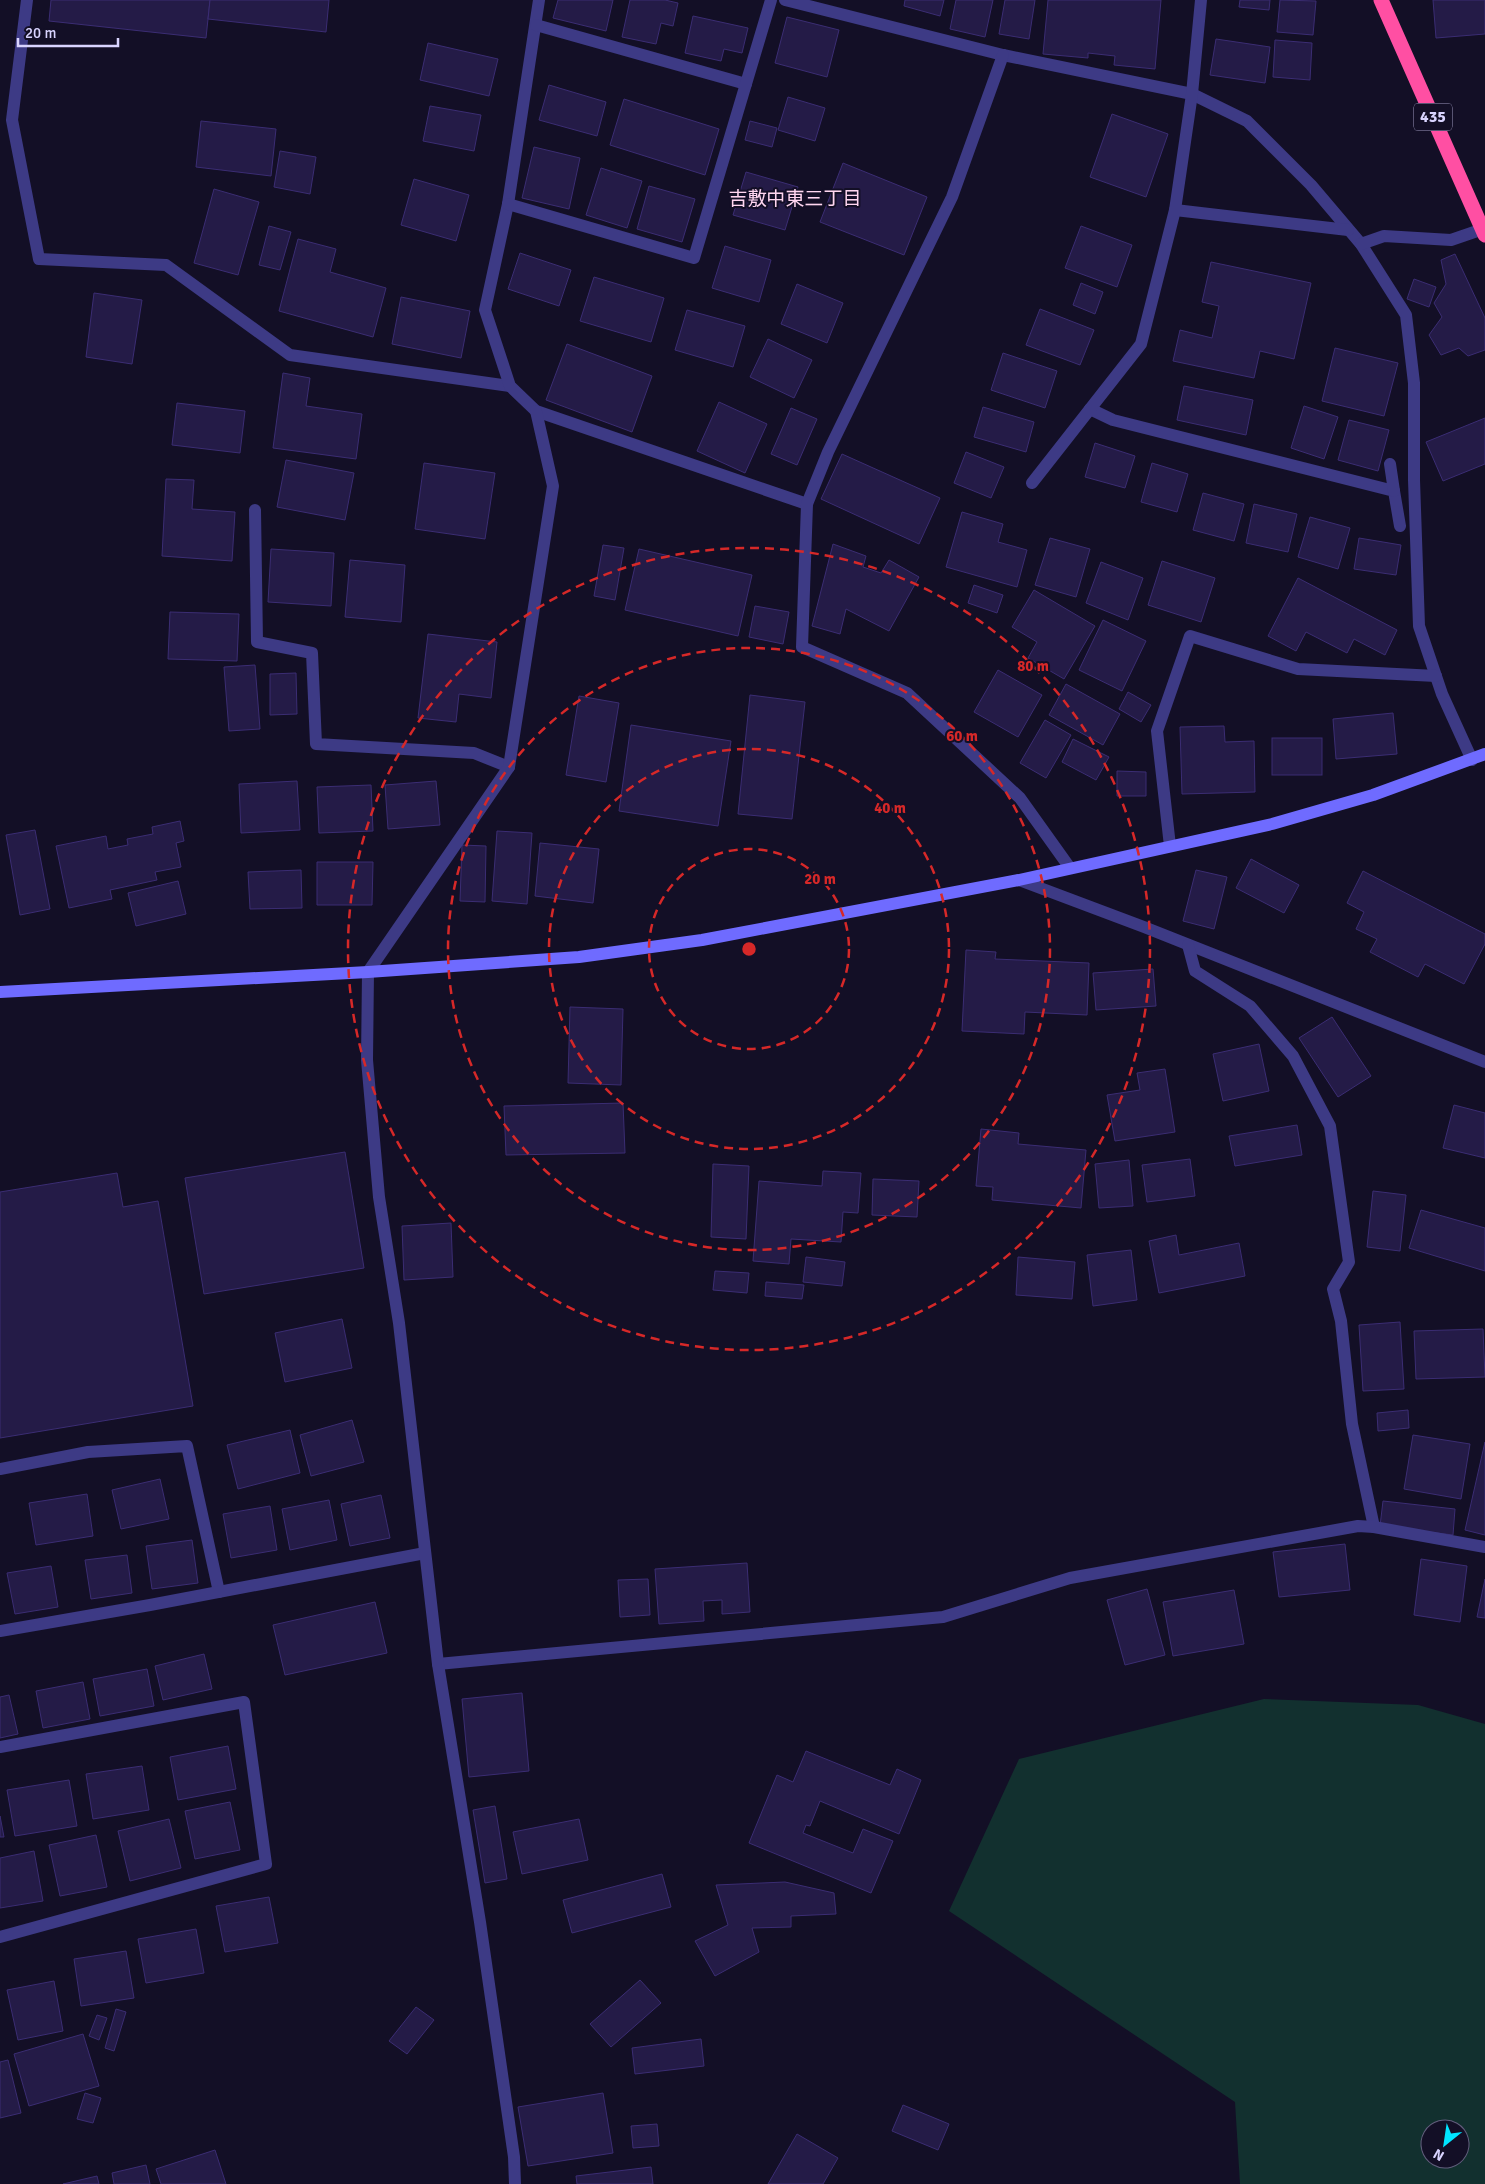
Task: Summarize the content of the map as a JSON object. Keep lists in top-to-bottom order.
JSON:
{
  "streets": {
    "highway": ["435"]
  },
  "districts": ["吉敷中東三丁目"],
  "scale_bar": "20 m",
  "north": "bottom left",
  "rings": [
    "80 m",
    "60 m",
    "40 m",
    "20 m"
  ]
}
